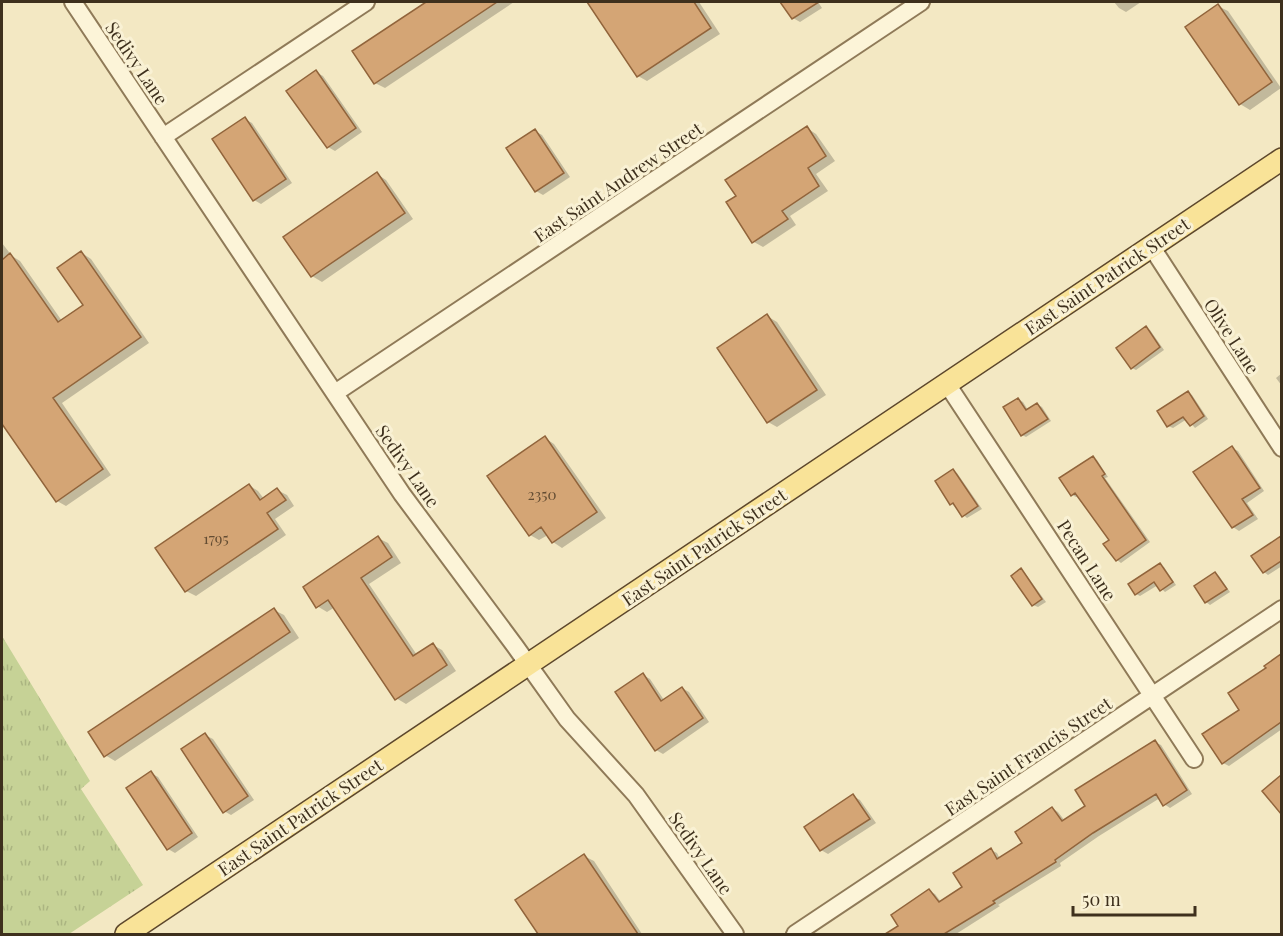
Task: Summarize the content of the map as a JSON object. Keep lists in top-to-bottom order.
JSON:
{
  "streets": {
    "main road": ["East Saint Patrick Street"],
    "street": [
      "Sedivy Lane",
      "East Saint Andrew Street",
      "Olive Lane",
      "Pecan Lane",
      "East Saint Francis Street"
    ]
  },
  "crossings": [
    ["Sedivy Lane", "East Saint Andrew Street"],
    ["Sedivy Lane", "East Saint Patrick Street"],
    ["East Saint Patrick Street", "Olive Lane"],
    ["East Saint Patrick Street", "Pecan Lane"],
    ["Pecan Lane", "East Saint Francis Street"]
  ],
  "house_numbers": ["2350", "1795"],
  "scale_bar": "50 m"
}
